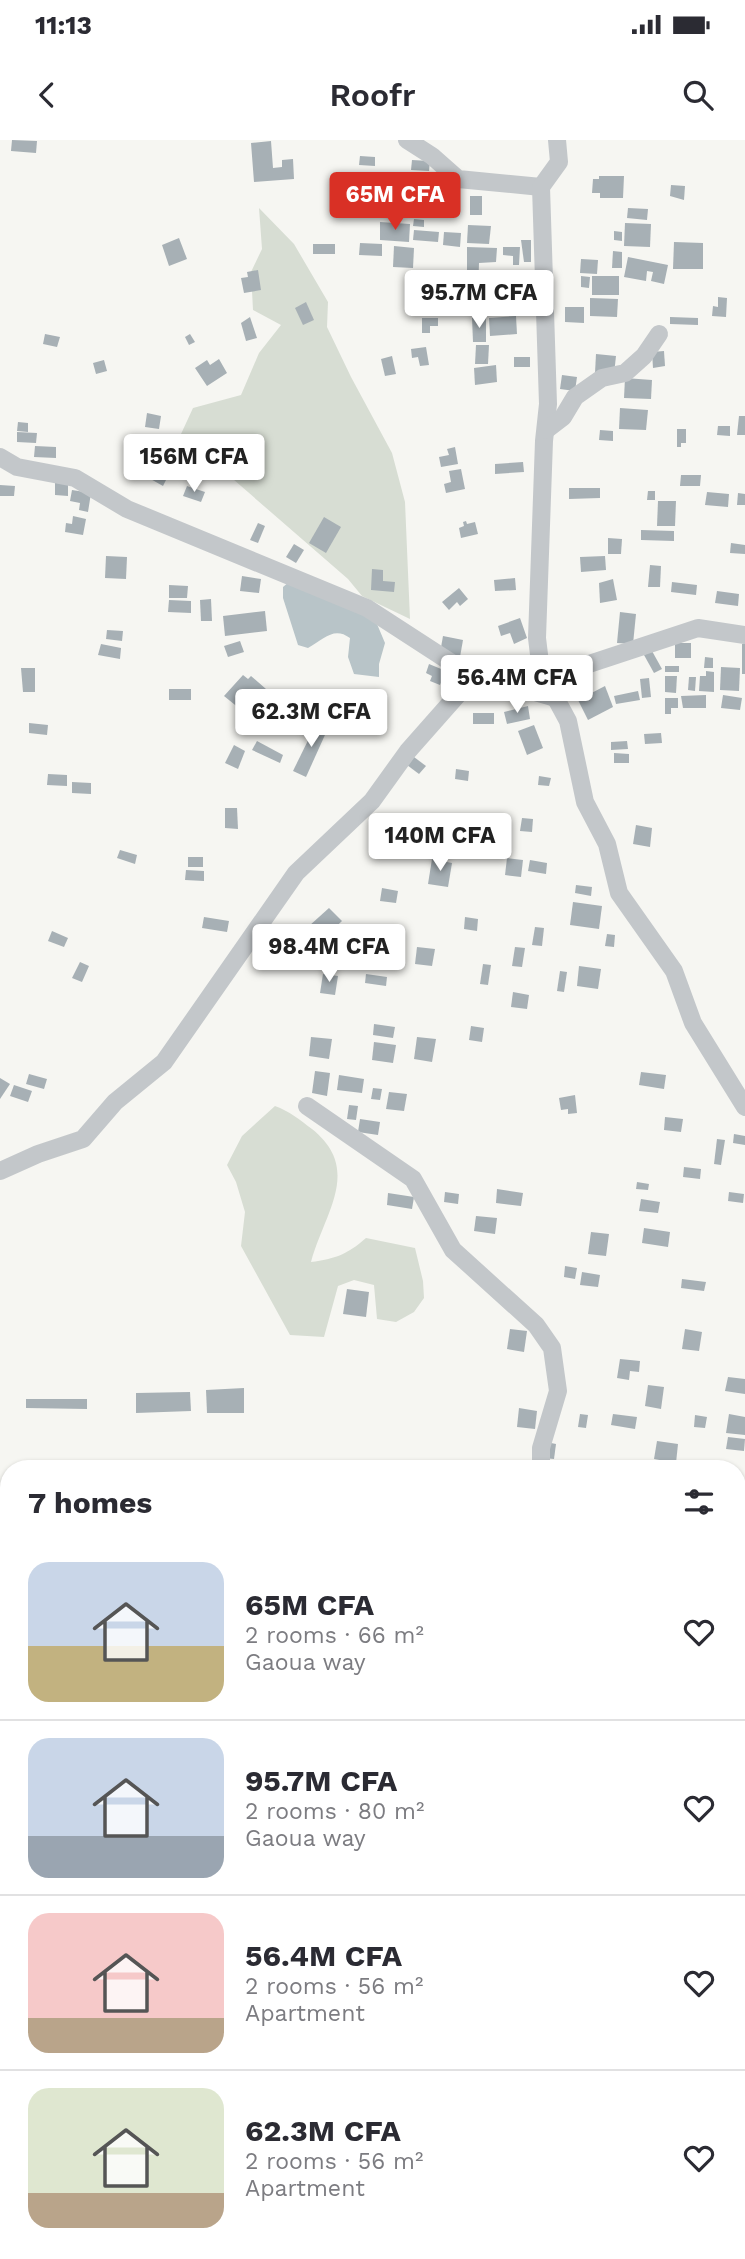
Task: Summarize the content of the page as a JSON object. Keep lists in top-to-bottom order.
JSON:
{
  "page": {
    "status": "11:13",
    "header": "Roofr",
    "price": [
      "65M CFA",
      "95.7M CFA",
      "156M CFA",
      "56.4M CFA",
      "62.3M CFA",
      "140M CFA",
      "98.4M CFA"
    ],
    "heading": "7 homes",
    "list": [
      {
        "name": "65M CFA",
        "note": "2 rooms · 66 m² · Gaoua way"
      },
      {
        "name": "95.7M CFA",
        "note": "2 rooms · 80 m² · Gaoua way"
      },
      {
        "name": "56.4M CFA",
        "note": "2 rooms · 56 m² · Apartment"
      },
      {
        "name": "62.3M CFA",
        "note": "2 rooms · 56 m² · Apartment"
      }
    ]
  }
}
